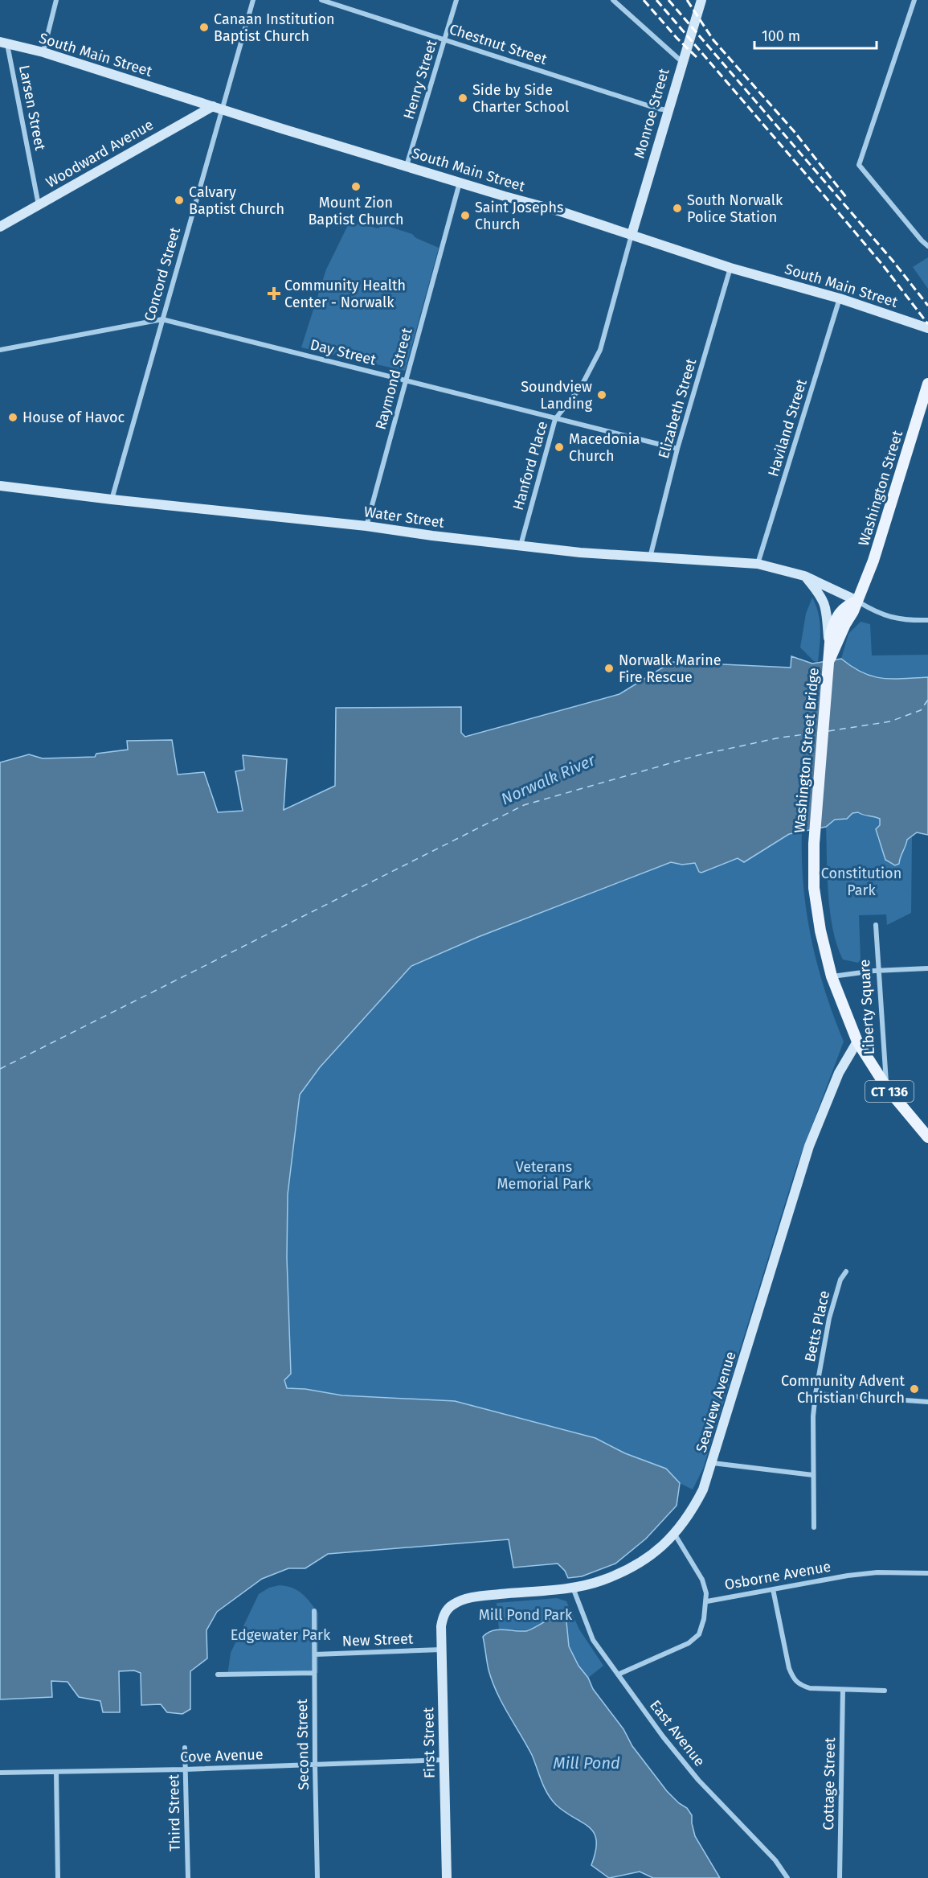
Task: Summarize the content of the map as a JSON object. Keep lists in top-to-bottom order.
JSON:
{
  "streets": {
    "main road": [
      "South Main Street",
      "Monroe Street",
      "Woodward Avenue",
      "Washington Street",
      "Water Street",
      "Washington Street Bridge",
      "Liberty Square",
      "CT 136",
      "Seaview Avenue",
      "First Street"
    ],
    "street": [
      "Chestnut Street",
      "Henry Street",
      "Larsen Street",
      "Concord Street",
      "Day Street",
      "Raymond Street",
      "Elizabeth Street",
      "Haviland Street",
      "Hanford Place",
      "Betts Place",
      "Osborne Avenue",
      "New Street",
      "East Avenue",
      "Second Street",
      "Cove Avenue",
      "Cottage Street",
      "Third Street"
    ]
  },
  "crossings": [
    ["Chestnut Street", "Henry Street"],
    ["Chestnut Street", "Monroe Street"],
    ["South Main Street", "Henry Street"],
    ["South Main Street", "Larsen Street"],
    ["South Main Street", "Monroe Street"],
    ["South Main Street", "Woodward Avenue"],
    ["South Main Street", "Concord Street"],
    ["South Main Street", "Raymond Street"],
    ["South Main Street", "Elizabeth Street"],
    ["South Main Street", "Haviland Street"],
    ["South Main Street", "Hanford Place"],
    ["Larsen Street", "Woodward Avenue"],
    ["Monroe Street", "Hanford Place"],
    ["Woodward Avenue", "Concord Street"],
    ["Concord Street", "Day Street"],
    ["Concord Street", "Water Street"],
    ["Day Street", "Raymond Street"],
    ["Day Street", "Elizabeth Street"],
    ["Day Street", "Hanford Place"],
    ["Raymond Street", "Water Street"],
    ["Elizabeth Street", "Water Street"],
    ["Haviland Street", "Water Street"],
    ["Hanford Place", "Water Street"],
    ["Washington Street", "Water Street"],
    ["Washington Street", "Washington Street Bridge"],
    ["Washington Street", "CT 136"],
    ["Water Street", "CT 136"],
    ["Washington Street Bridge", "Liberty Square"],
    ["Washington Street Bridge", "CT 136"],
    ["Liberty Square", "CT 136"],
    ["Liberty Square", "Seaview Avenue"],
    ["CT 136", "Seaview Avenue"],
    ["Seaview Avenue", "Osborne Avenue"],
    ["Seaview Avenue", "East Avenue"],
    ["Seaview Avenue", "First Street"],
    ["New Street", "First Street"],
    ["New Street", "Second Street"],
    ["First Street", "Cove Avenue"],
    ["Second Street", "Cove Avenue"],
    ["Cove Avenue", "Third Street"]
  ],
  "water": ["Norwalk River", "Mill Pond"],
  "parks": [
    "Constitution Park",
    "Veterans Memorial Park",
    "Mill Pond Park",
    "Edgewater Park"
  ],
  "places": {
    "other": [
      "Canaan Institution Baptist Church",
      "Side by Side Charter School",
      "Mount Zion Baptist Church",
      "Calvary Baptist Church",
      "South Norwalk Police Station",
      "Saint Josephs Church",
      "Soundview Landing",
      "House of Havoc",
      "Macedonia Church",
      "Norwalk Marine Fire Rescue",
      "Community Advent Christian Church"
    ],
    "health": ["Community Health Center - Norwalk"]
  },
  "scale_bar": "100 m"
}
